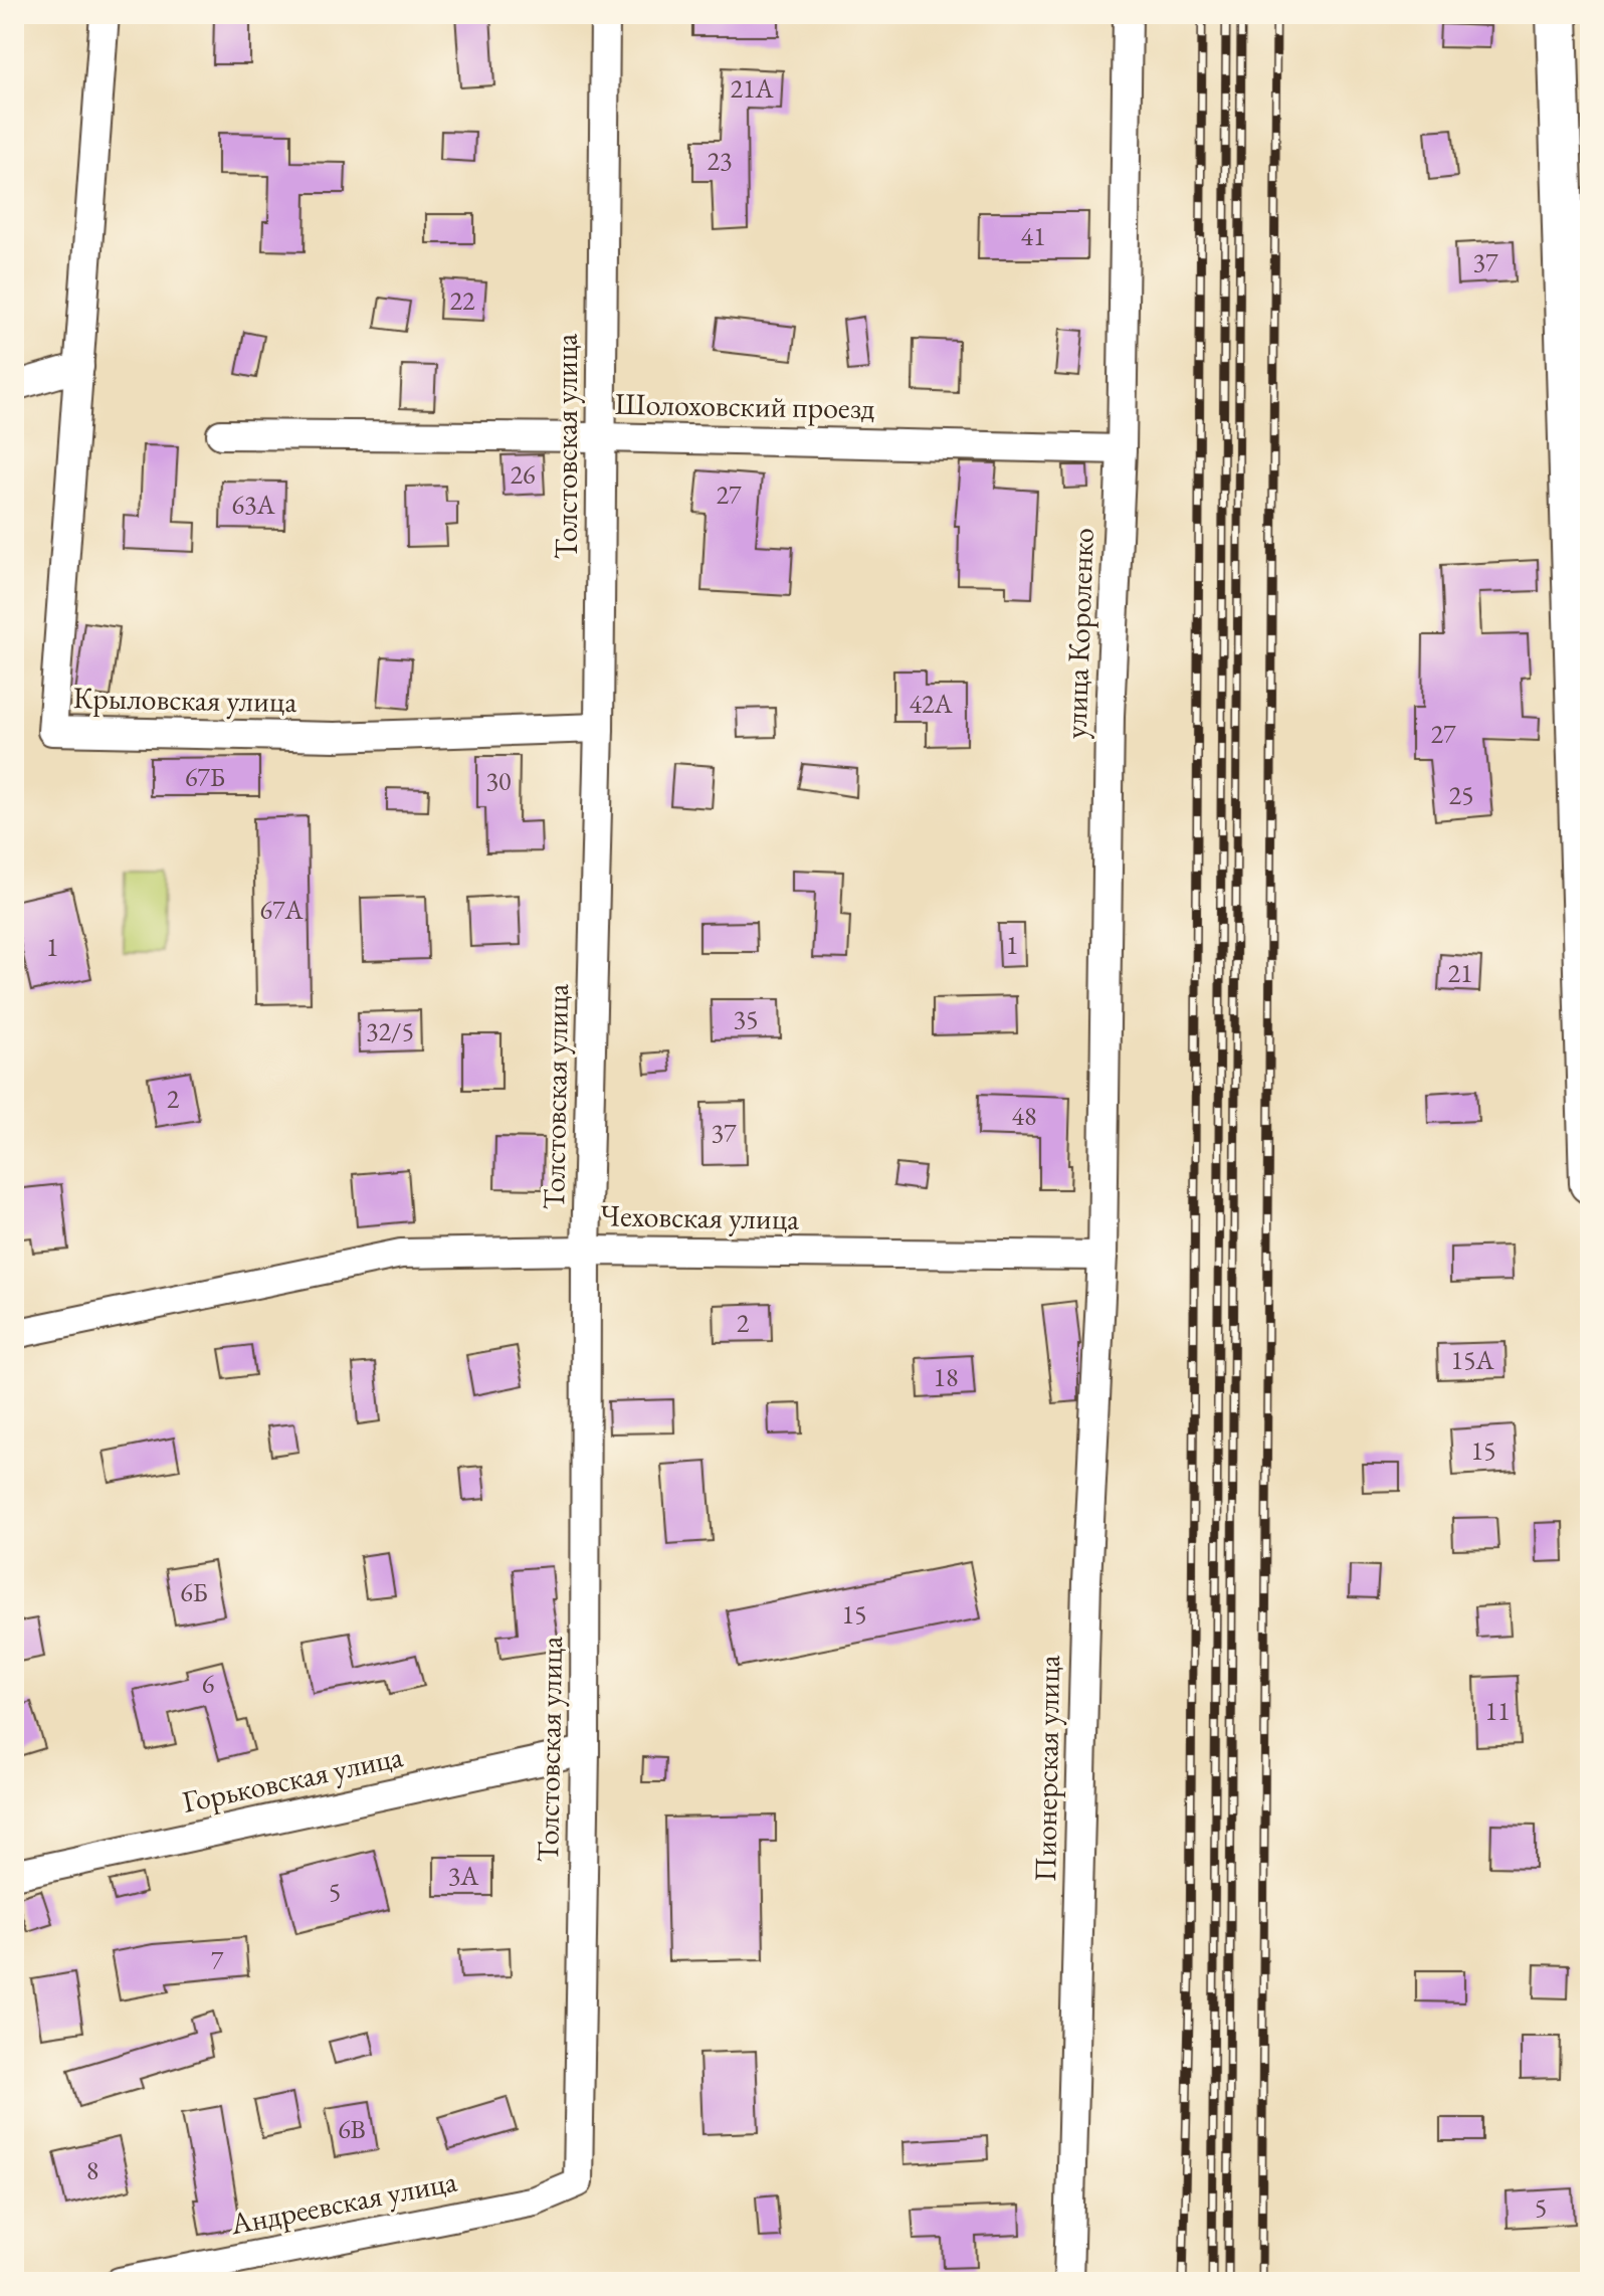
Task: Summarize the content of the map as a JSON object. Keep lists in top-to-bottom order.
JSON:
{
  "streets": {
    "street": [
      "Шолоховский проезд",
      "Толстовская улица",
      "улица Короленко",
      "Крыловская улица",
      "Чеховская улица",
      "Пионерская улица",
      "Горьковская улица",
      "Андреевская улица"
    ]
  },
  "crossings": [
    ["Шолоховский проезд", "Толстовская улица"],
    ["Шолоховский проезд", "улица Короленко"],
    ["Толстовская улица", "Крыловская улица"],
    ["Толстовская улица", "Чеховская улица"],
    ["Толстовская улица", "Горьковская улица"],
    ["Толстовская улица", "Андреевская улица"],
    ["улица Короленко", "Чеховская улица"],
    ["улица Короленко", "Пионерская улица"],
    ["Чеховская улица", "Пионерская улица"]
  ],
  "house_numbers": [
    "21А",
    "23",
    "41",
    "37",
    "22",
    "26",
    "27",
    "63А",
    "42А",
    "27",
    "67Б",
    "30",
    "25",
    "67А",
    "1",
    "1",
    "21",
    "35",
    "32/5",
    "2",
    "48",
    "37",
    "2",
    "15А",
    "18",
    "15",
    "6Б",
    "15",
    "6",
    "11",
    "3А",
    "5",
    "7",
    "6В",
    "8",
    "5"
  ]
}
